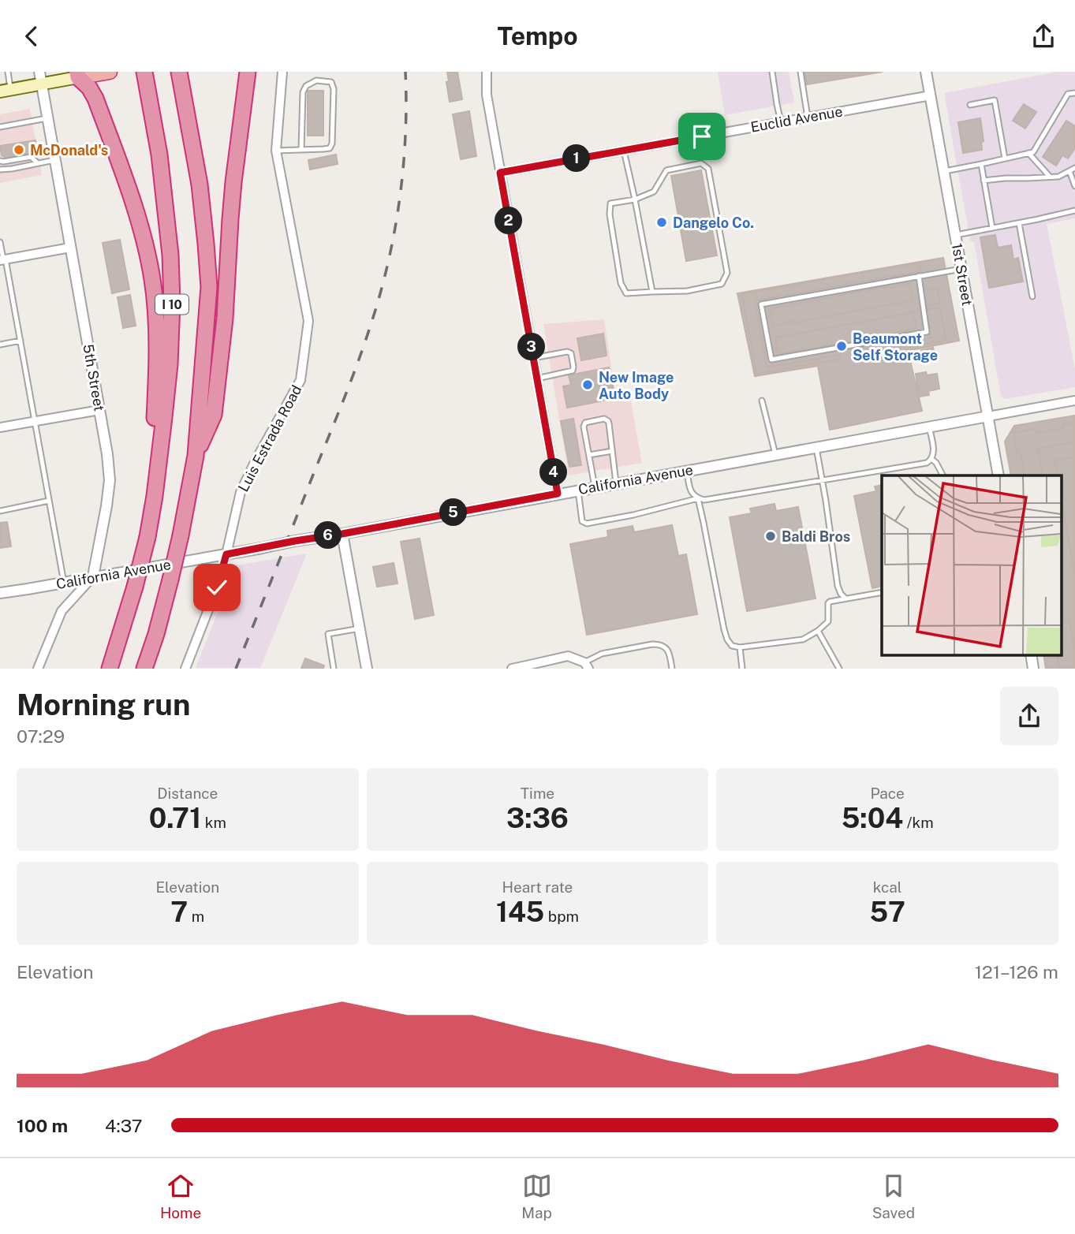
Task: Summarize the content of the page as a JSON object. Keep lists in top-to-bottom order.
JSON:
{
  "streets": {
    "highway": ["I 10"],
    "street": [
      "Euclid Avenue",
      "1st Street",
      "5th Street",
      "Luis Estrada Road",
      "California Avenue"
    ]
  },
  "crossings": [
    ["Euclid Avenue", "1st Street"],
    ["1st Street", "California Avenue"],
    ["5th Street", "California Avenue"],
    ["Luis Estrada Road", "California Avenue"]
  ],
  "places": [
    "McDonald's",
    "Dangelo Co.",
    "Beaumont Self Storage",
    "New Image Auto Body",
    "Baldi Bros"
  ],
  "page": {
    "header": "Tempo",
    "pins": [
      "1",
      "2",
      "3",
      "4",
      "5",
      "6"
    ],
    "heading": ["Morning run", "07:29"],
    "stats": [
      ["Distance", "0.71 km"],
      ["Time", "3:36"],
      ["Pace", "5:04 /km"],
      ["Elevation", "7 m"],
      ["Heart rate", "145 bpm"],
      ["kcal", "57"]
    ],
    "chart": ["Elevation", "121–126 m"],
    "list": [
      {
        "name": "100 m",
        "note": "4:37"
      }
    ],
    "tabs": ["Home", "Map", "Saved"]
  }
}
